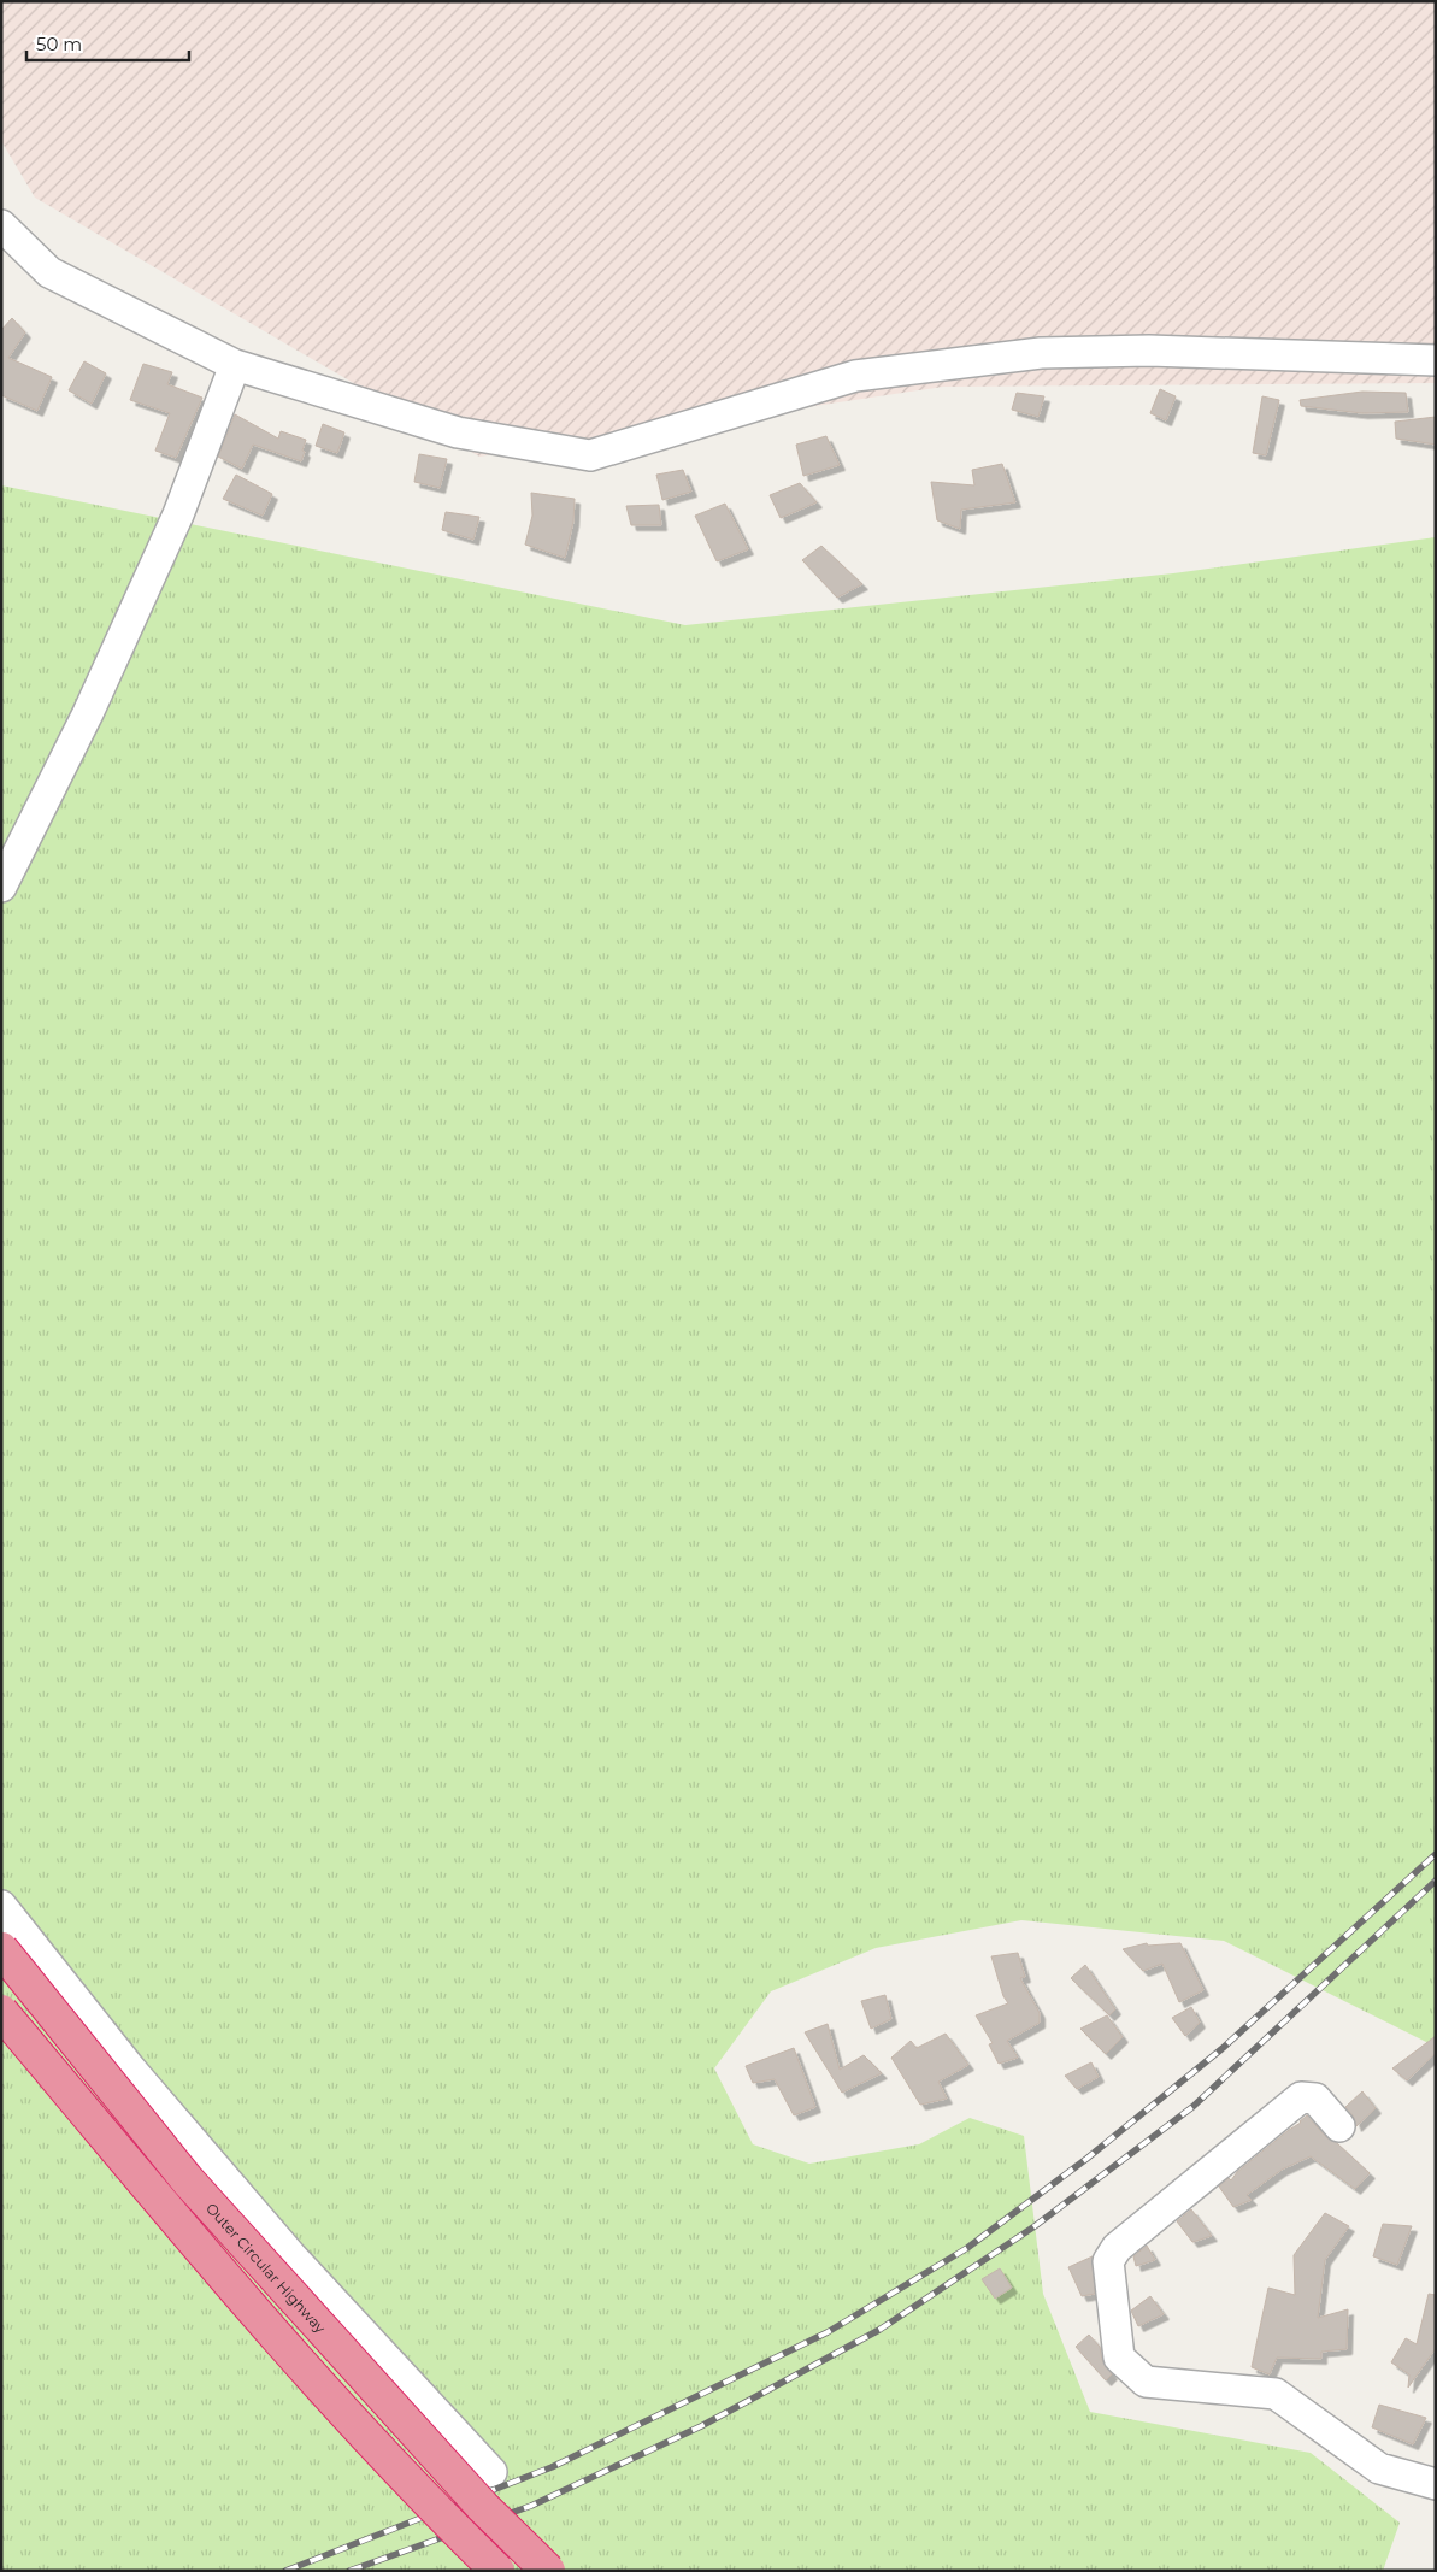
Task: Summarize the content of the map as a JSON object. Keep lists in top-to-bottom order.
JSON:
{
  "streets": {
    "highway": ["Outer Circular Highway"]
  },
  "scale_bar": "50 m"
}
